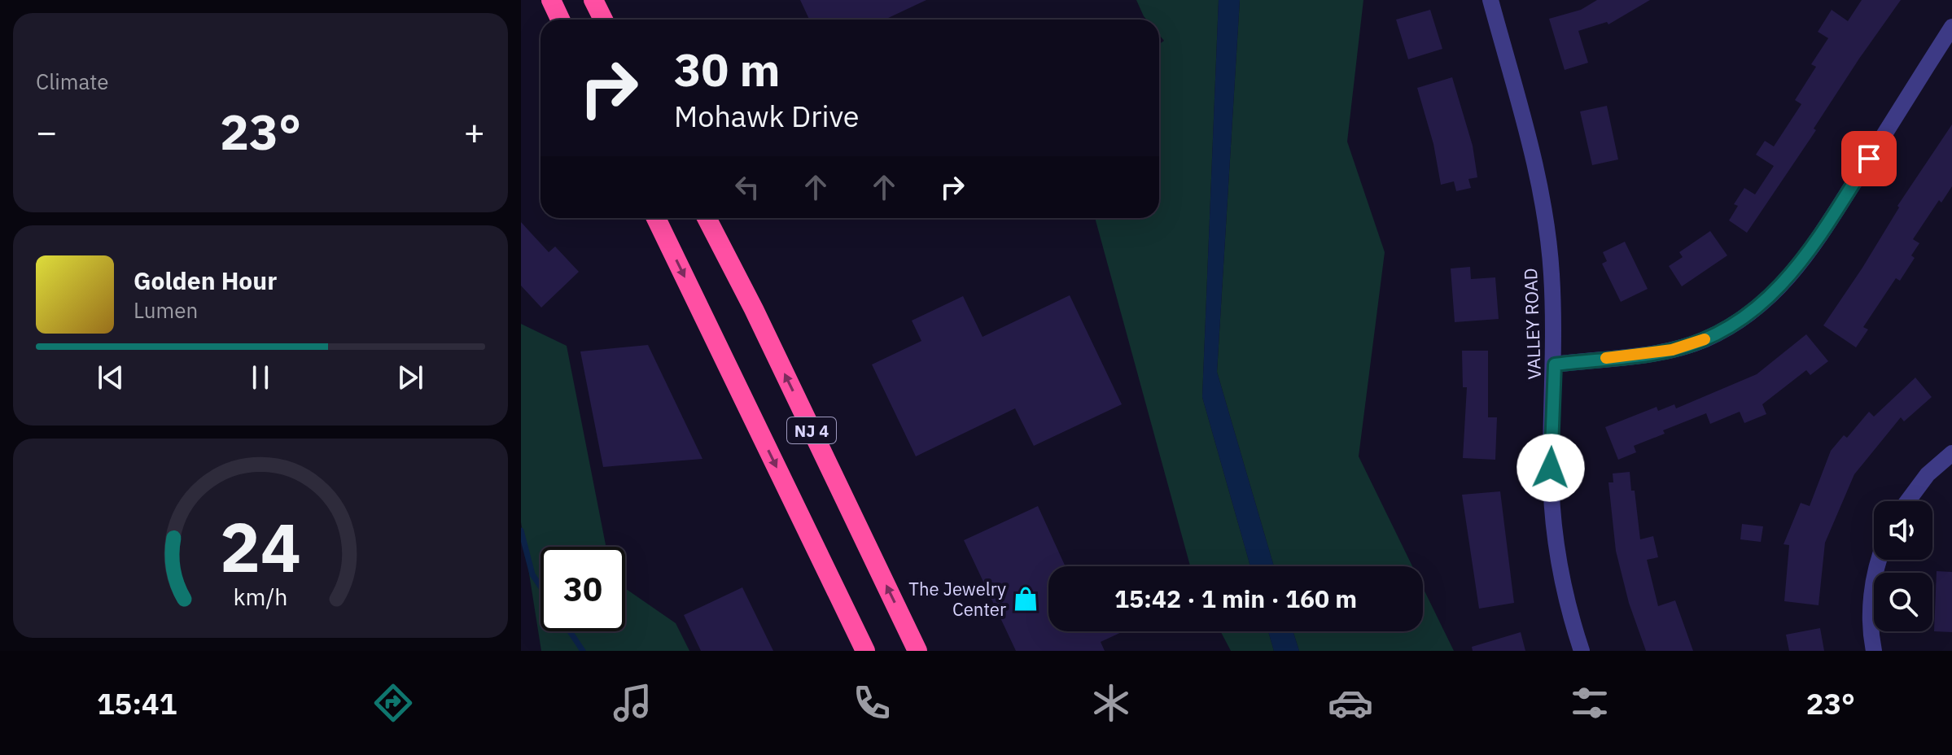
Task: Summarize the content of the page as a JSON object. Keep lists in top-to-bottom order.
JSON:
{
  "streets": {
    "highway": ["NJ 4"],
    "street": ["VALLEY ROAD"]
  },
  "places": {
    "shop": ["The Jewelry Center"]
  },
  "page": {
    "tile": "Climate",
    "turn": ["30 m", "Mohawk Drive"],
    "heat": ["−", "23°", "+"],
    "song": ["Golden Hour", "Lumen"],
    "limit": "30",
    "trip": "15:42 · 1 min · 160 m",
    "tabs": ["15:41", "23°"],
    "gauge": ["24", "km/h"]
  }
}
